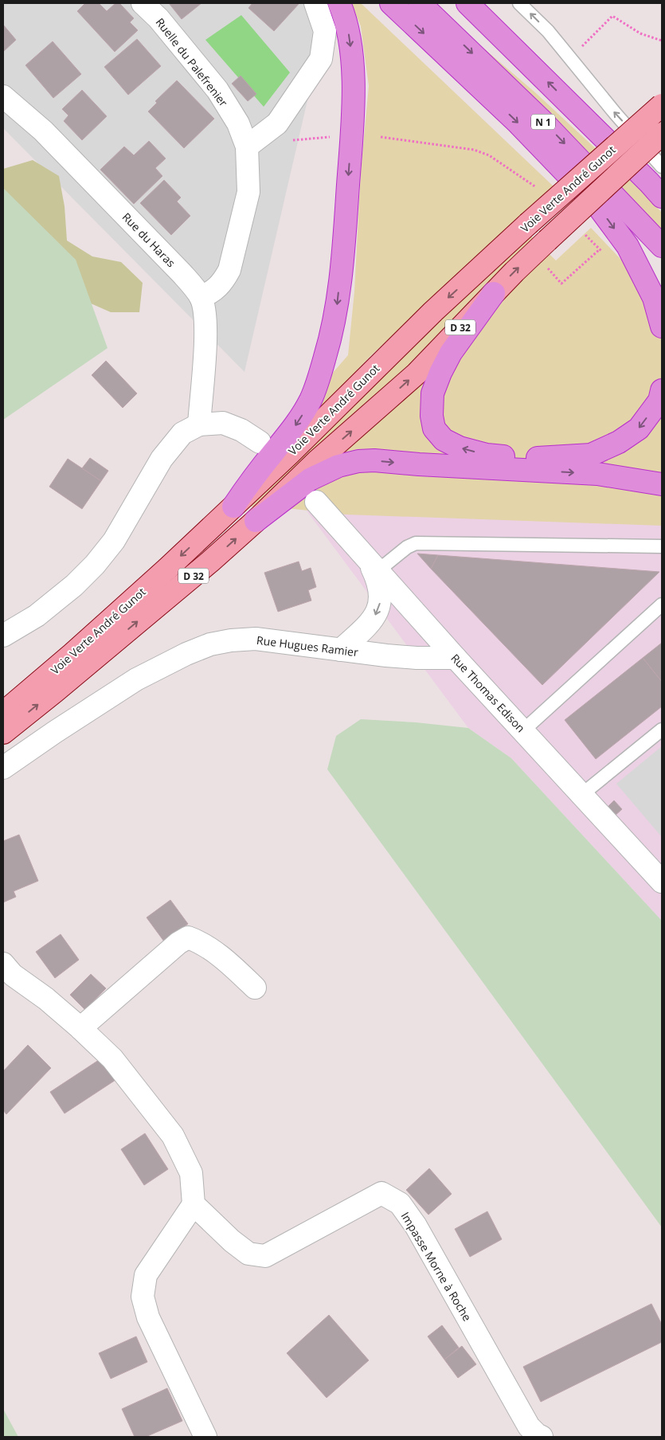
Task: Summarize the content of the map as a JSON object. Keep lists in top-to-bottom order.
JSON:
{
  "streets": {
    "highway": ["N 1"],
    "main road": ["Voie Verte André Gunot", "D 32"],
    "street": [
      "Ruelle du Palefrenier",
      "Rue du Haras",
      "Rue Hugues Ramier",
      "Rue Thomas Edison",
      "Impasse Morne à Roche"
    ]
  },
  "crossings": [
    ["Ruelle du Palefrenier", "Rue du Haras"],
    ["Rue Hugues Ramier", "Rue Thomas Edison"]
  ]
}
